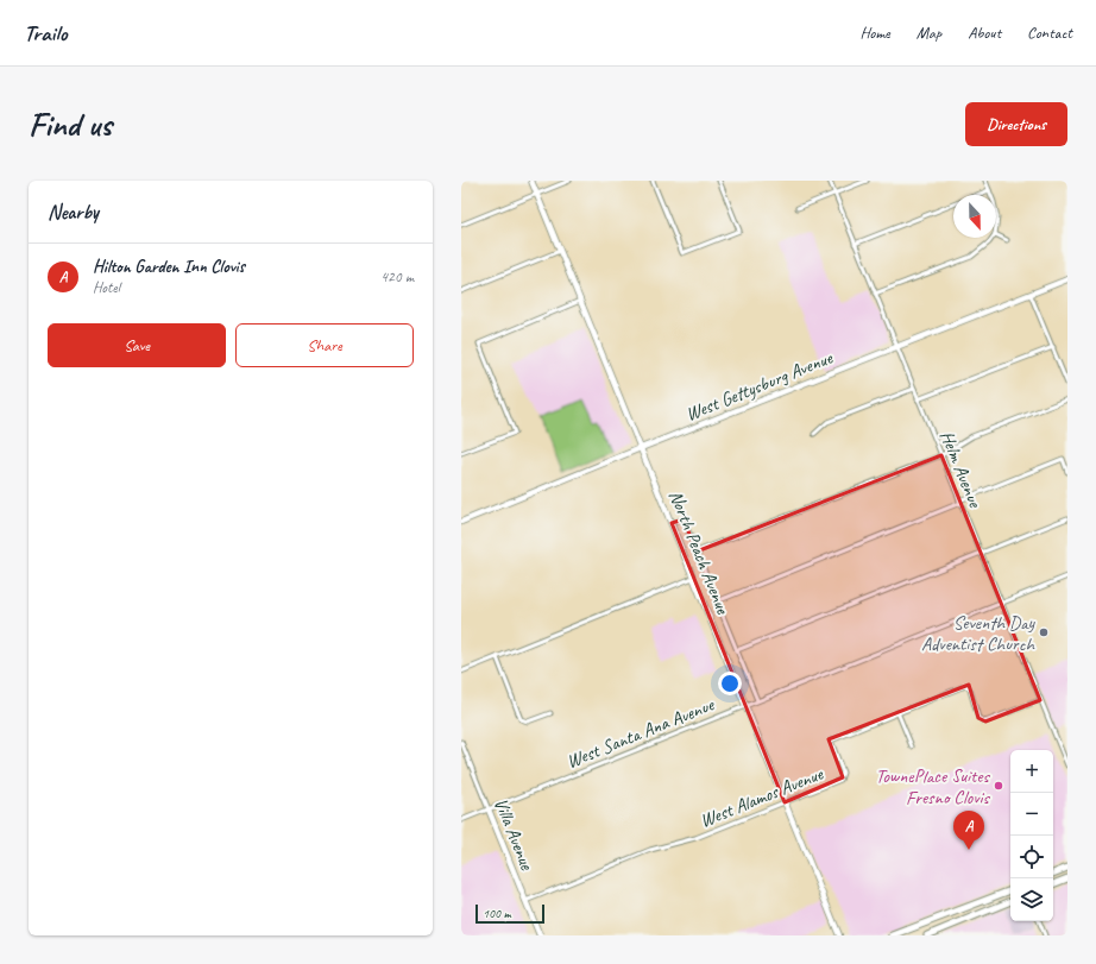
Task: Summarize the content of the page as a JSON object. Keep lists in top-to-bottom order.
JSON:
{
  "streets": {
    "main road": ["West Gettysburg Avenue", "North Peach Avenue", "Villa Avenue"],
    "street": ["Helm Avenue", "West Santa Ana Avenue", "West Alamos Avenue"]
  },
  "crossings": [
    ["West Gettysburg Avenue", "Helm Avenue"],
    ["West Gettysburg Avenue", "North Peach Avenue"],
    ["Helm Avenue", "West Santa Ana Avenue"],
    ["Helm Avenue", "West Alamos Avenue"],
    ["North Peach Avenue", "West Santa Ana Avenue"],
    ["North Peach Avenue", "West Alamos Avenue"],
    ["West Santa Ana Avenue", "Villa Avenue"],
    ["West Alamos Avenue", "Villa Avenue"]
  ],
  "places": ["Seventh Day Adventist Church", "TownePlace Suites Fresno Clovis"],
  "scale_bar": "100 m",
  "north": "bottom",
  "page": {
    "header": "Trailo",
    "nav": [
      "Home",
      "Map",
      "About",
      "Contact"
    ],
    "buttons": [
      "Directions",
      ["Save", "Share"]
    ],
    "title": "Find us",
    "heading": "Nearby",
    "list": [
      {
        "mark": "A",
        "name": "Hilton Garden Inn Clovis",
        "note": "Hotel",
        "value": "420 m"
      }
    ],
    "map_buttons": ["+", "−"],
    "pins": "A",
    "scale": "100 m"
  }
}
